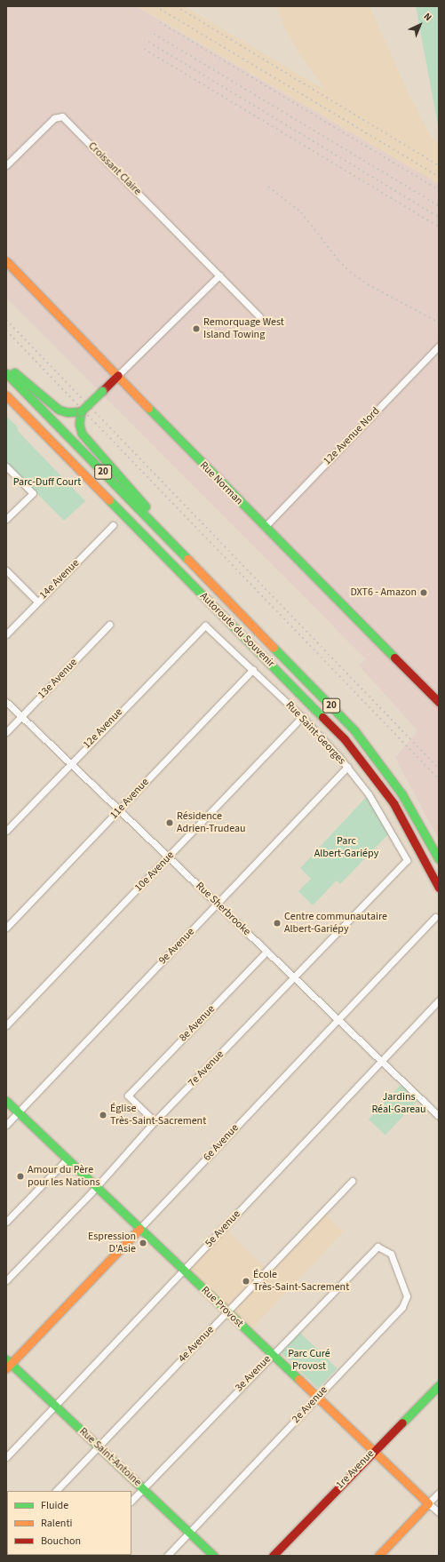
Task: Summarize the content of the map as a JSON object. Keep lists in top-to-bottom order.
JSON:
{
  "streets": {
    "main road": [
      "20",
      "Rue Norman",
      "Autoroute du Souvenir",
      "6e Avenue",
      "Rue Provost",
      "Rue Saint-Antoine",
      "1re Avenue"
    ],
    "street": [
      "Croissant Claire",
      "12e Avenue Nord",
      "14e Avenue",
      "13e Avenue",
      "12e Avenue",
      "Rue Saint-Georges",
      "11e Avenue",
      "10e Avenue",
      "Rue Sherbrooke",
      "9e Avenue",
      "8e Avenue",
      "7e Avenue",
      "5e Avenue",
      "4e Avenue",
      "3e Avenue",
      "2e Avenue"
    ]
  },
  "crossings": [
    ["12e Avenue Nord", "Rue Norman"],
    ["13e Avenue", "Rue Sherbrooke"],
    ["12e Avenue", "Rue Saint-Georges"],
    ["12e Avenue", "Rue Sherbrooke"],
    ["Rue Saint-Georges", "11e Avenue"],
    ["Rue Saint-Georges", "10e Avenue"],
    ["Rue Saint-Georges", "9e Avenue"],
    ["Rue Saint-Georges", "7e Avenue"],
    ["11e Avenue", "Rue Sherbrooke"],
    ["10e Avenue", "Rue Sherbrooke"],
    ["Rue Sherbrooke", "9e Avenue"],
    ["Rue Sherbrooke", "8e Avenue"],
    ["Rue Sherbrooke", "7e Avenue"],
    ["Rue Sherbrooke", "6e Avenue"],
    ["Rue Sherbrooke", "5e Avenue"],
    ["9e Avenue", "Rue Provost"],
    ["8e Avenue", "7e Avenue"],
    ["7e Avenue", "Rue Provost"],
    ["6e Avenue", "Rue Provost"],
    ["6e Avenue", "Rue Saint-Antoine"],
    ["5e Avenue", "Rue Provost"],
    ["5e Avenue", "Rue Saint-Antoine"],
    ["Rue Provost", "4e Avenue"],
    ["Rue Provost", "3e Avenue"],
    ["Rue Provost", "2e Avenue"],
    ["Rue Provost", "1re Avenue"],
    ["4e Avenue", "Rue Saint-Antoine"],
    ["3e Avenue", "2e Avenue"],
    ["3e Avenue", "Rue Saint-Antoine"],
    ["2e Avenue", "Rue Saint-Antoine"]
  ],
  "parks": [
    "Parc-Duff Court",
    "Parc Albert-Gariépy",
    "Jardins Réal-Gareau",
    "Parc Curé Provost"
  ],
  "places": [
    "Remorquage West Island Towing",
    "DXT6 - Amazon",
    "Résidence Adrien-Trudeau",
    "Centre communautaire Albert-Gariépy",
    "Église Très-Saint-Sacrement",
    "Amour du Père pour les Nations",
    "Espression D'Asie",
    "École Très-Saint-Sacrement"
  ],
  "legend": ["Fluide", "Ralenti", "Bouchon"],
  "north": "top right"
}
